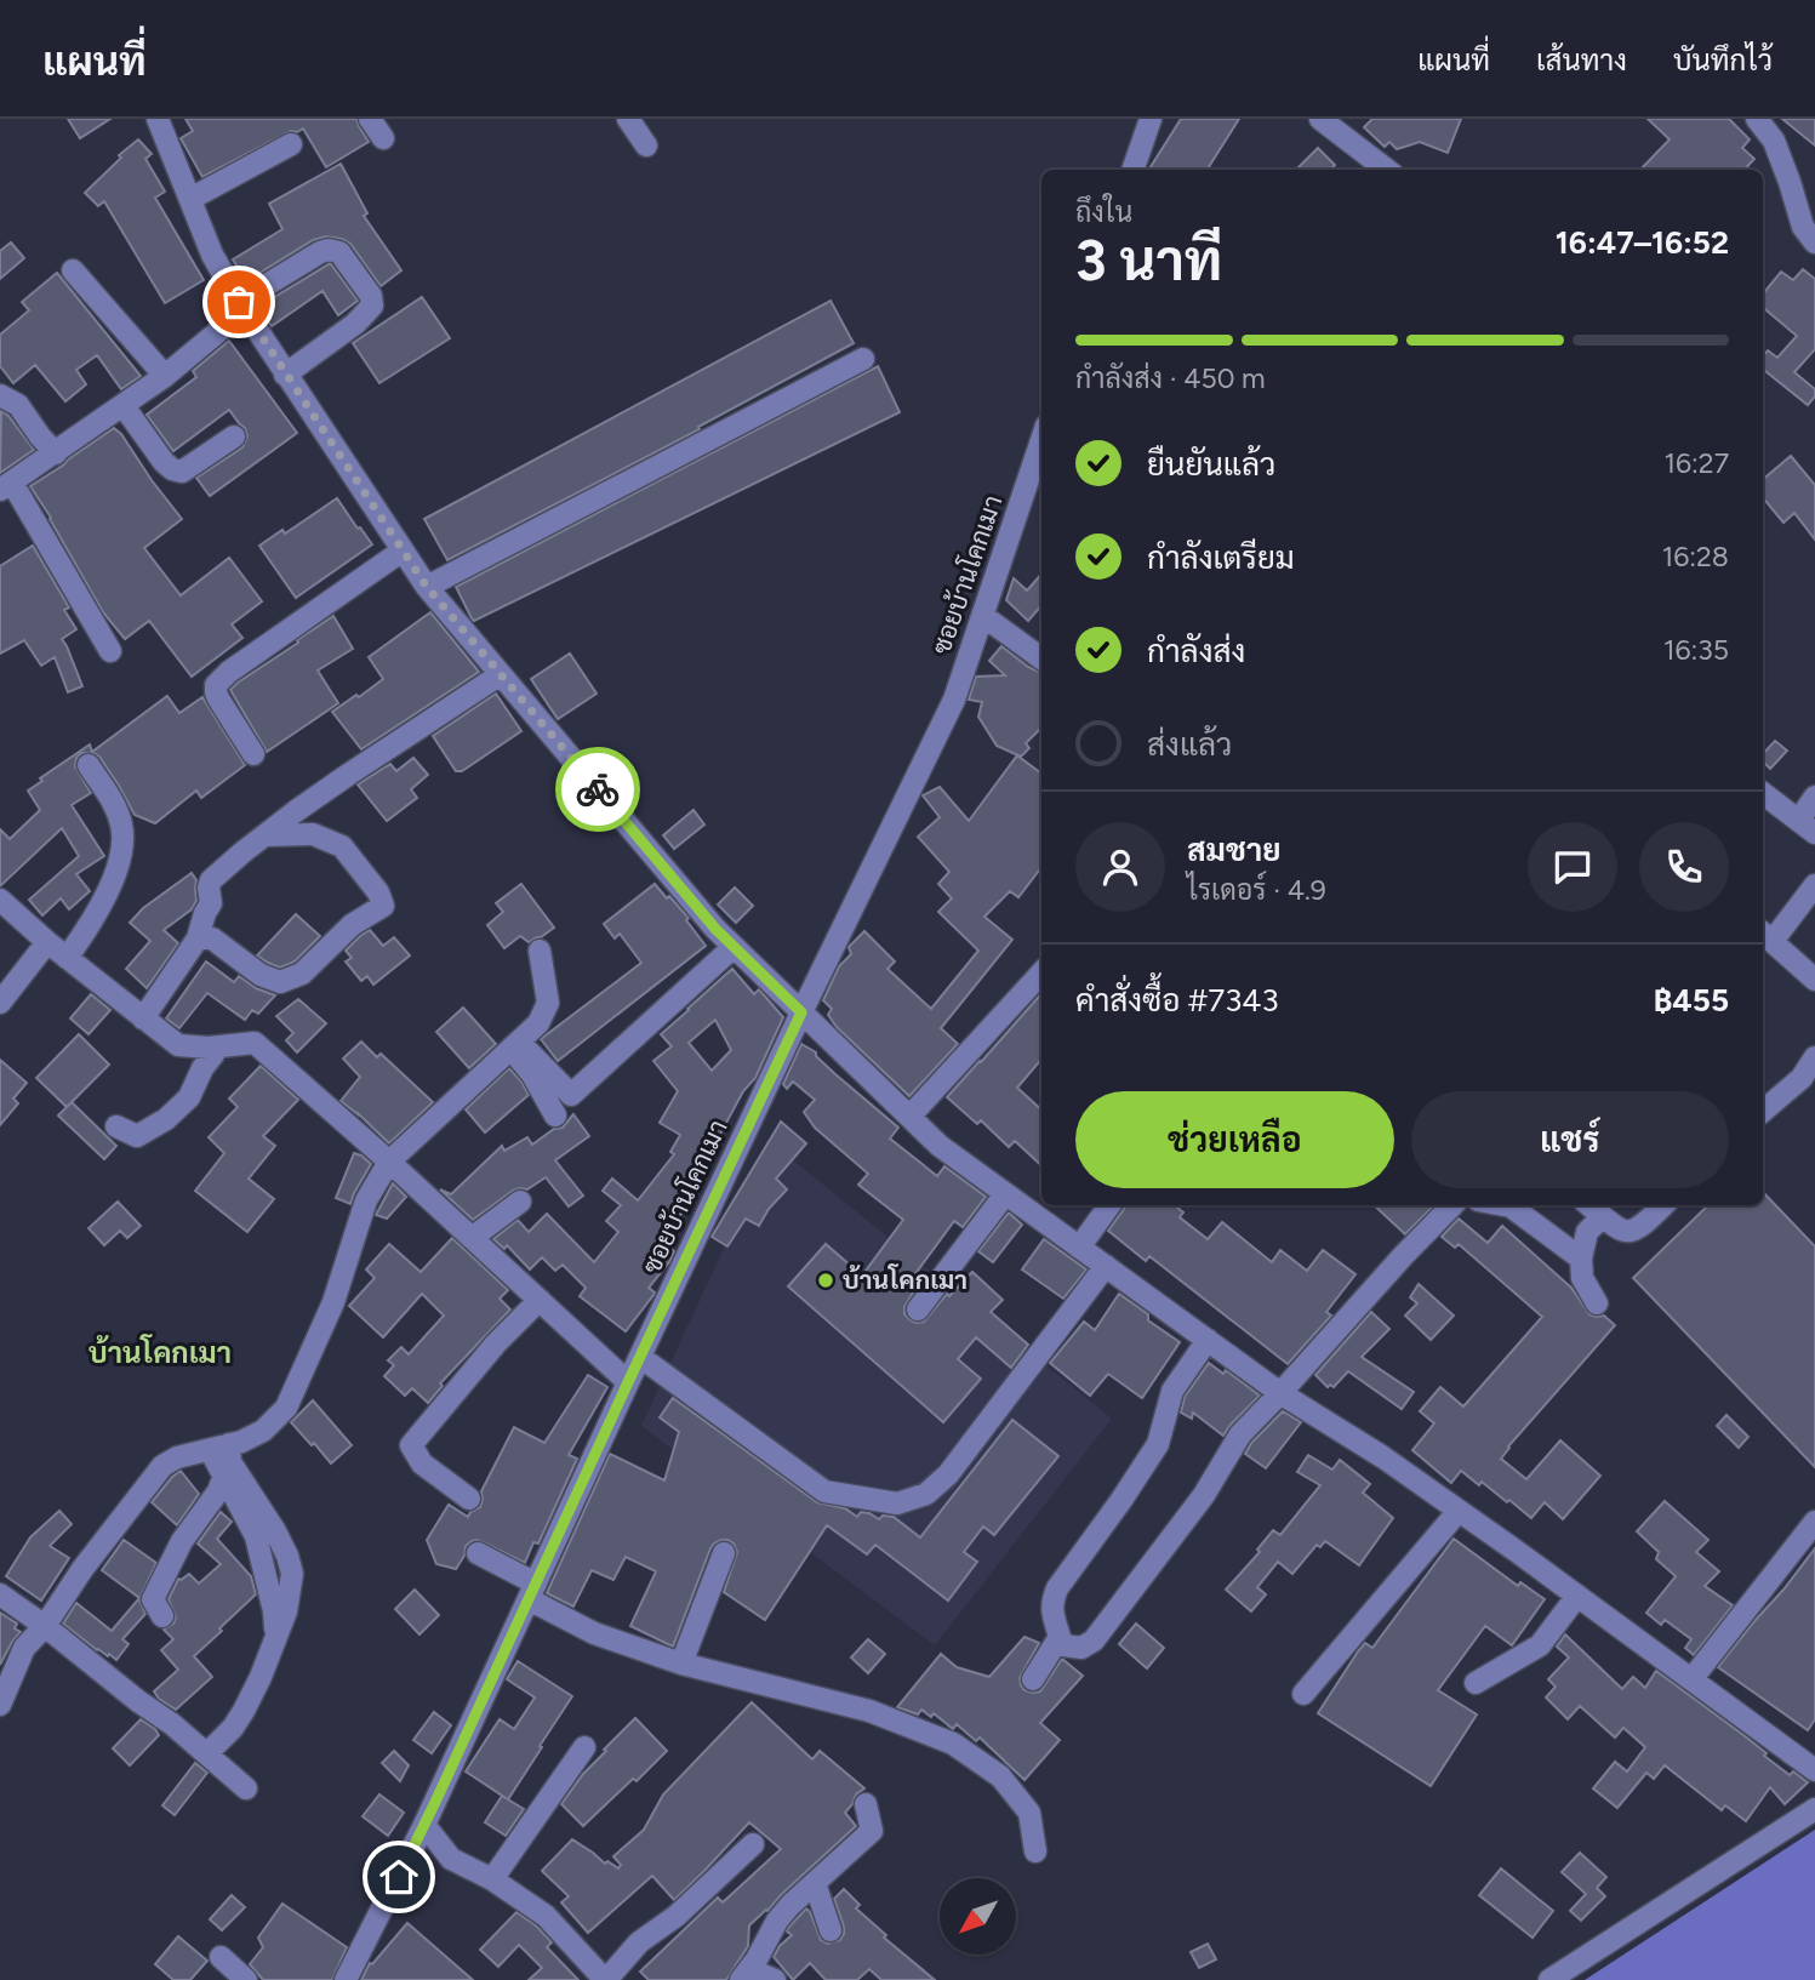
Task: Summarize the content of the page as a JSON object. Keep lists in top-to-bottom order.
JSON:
{
  "streets": {
    "street": ["ซอยบ้านโคกเมา"]
  },
  "districts": ["บ้านโคกเมา"],
  "places": ["บ้านโคกเมา"],
  "north": "bottom left",
  "page": {
    "header": "แผนที่",
    "nav": ["แผนที่", "เส้นทาง", "บันทึกไว้"],
    "heading": ["3 นาที", "ถึงใน", "16:47–16:52"],
    "panel": [
      "สมชาย",
      "ไรเดอร์ · 4.9",
      "คำสั่งซื้อ #7343",
      "฿455"
    ],
    "bar": "กำลังส่ง · 450 m",
    "list": [
      ["ยืนยันแล้ว", "16:27"],
      ["กำลังเตรียม", "16:28"],
      ["กำลังส่ง", "16:35"],
      "ส่งแล้ว"
    ],
    "buttons": ["ช่วยเหลือ", "แชร์"]
  }
}
